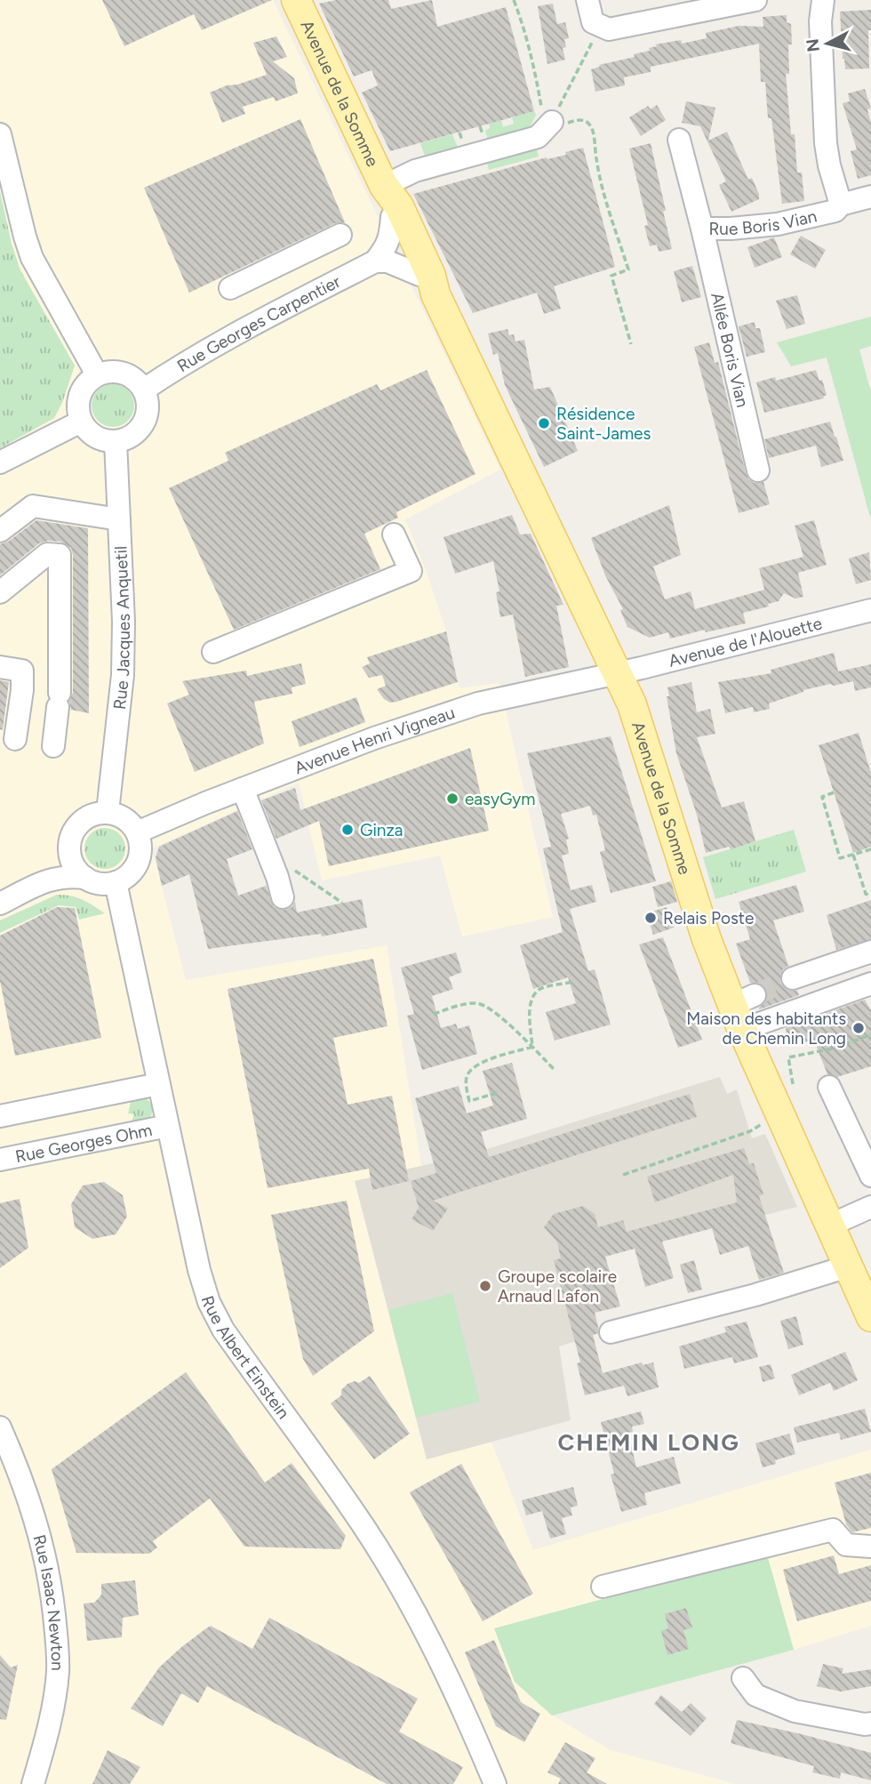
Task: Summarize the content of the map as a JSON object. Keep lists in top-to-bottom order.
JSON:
{
  "streets": {
    "main road": ["Avenue de la Somme"],
    "street": [
      "Rue Boris Vian",
      "Rue Georges Carpentier",
      "Allée Boris Vian",
      "Rue Jacques Anquetil",
      "Avenue de l'Alouette",
      "Avenue Henri Vigneau",
      "Rue Georges Ohm",
      "Rue Albert Einstein",
      "Rue Isaac Newton"
    ]
  },
  "crossings": [
    ["Avenue de la Somme", "Avenue de l'Alouette"],
    ["Avenue de la Somme", "Avenue Henri Vigneau"],
    ["Rue Boris Vian", "Allée Boris Vian"],
    ["Rue Georges Carpentier", "Rue Jacques Anquetil"],
    ["Rue Jacques Anquetil", "Avenue Henri Vigneau"],
    ["Rue Jacques Anquetil", "Rue Albert Einstein"],
    ["Avenue de l'Alouette", "Avenue Henri Vigneau"],
    ["Avenue Henri Vigneau", "Rue Albert Einstein"],
    ["Rue Georges Ohm", "Rue Albert Einstein"]
  ],
  "districts": ["CHEMIN LONG"],
  "places": [
    "Résidence Saint-James",
    "easyGym",
    "Ginza",
    "Relais Poste",
    "Maison des habitants de Chemin Long",
    "Groupe scolaire Arnaud Lafon"
  ],
  "north": "left"
}
